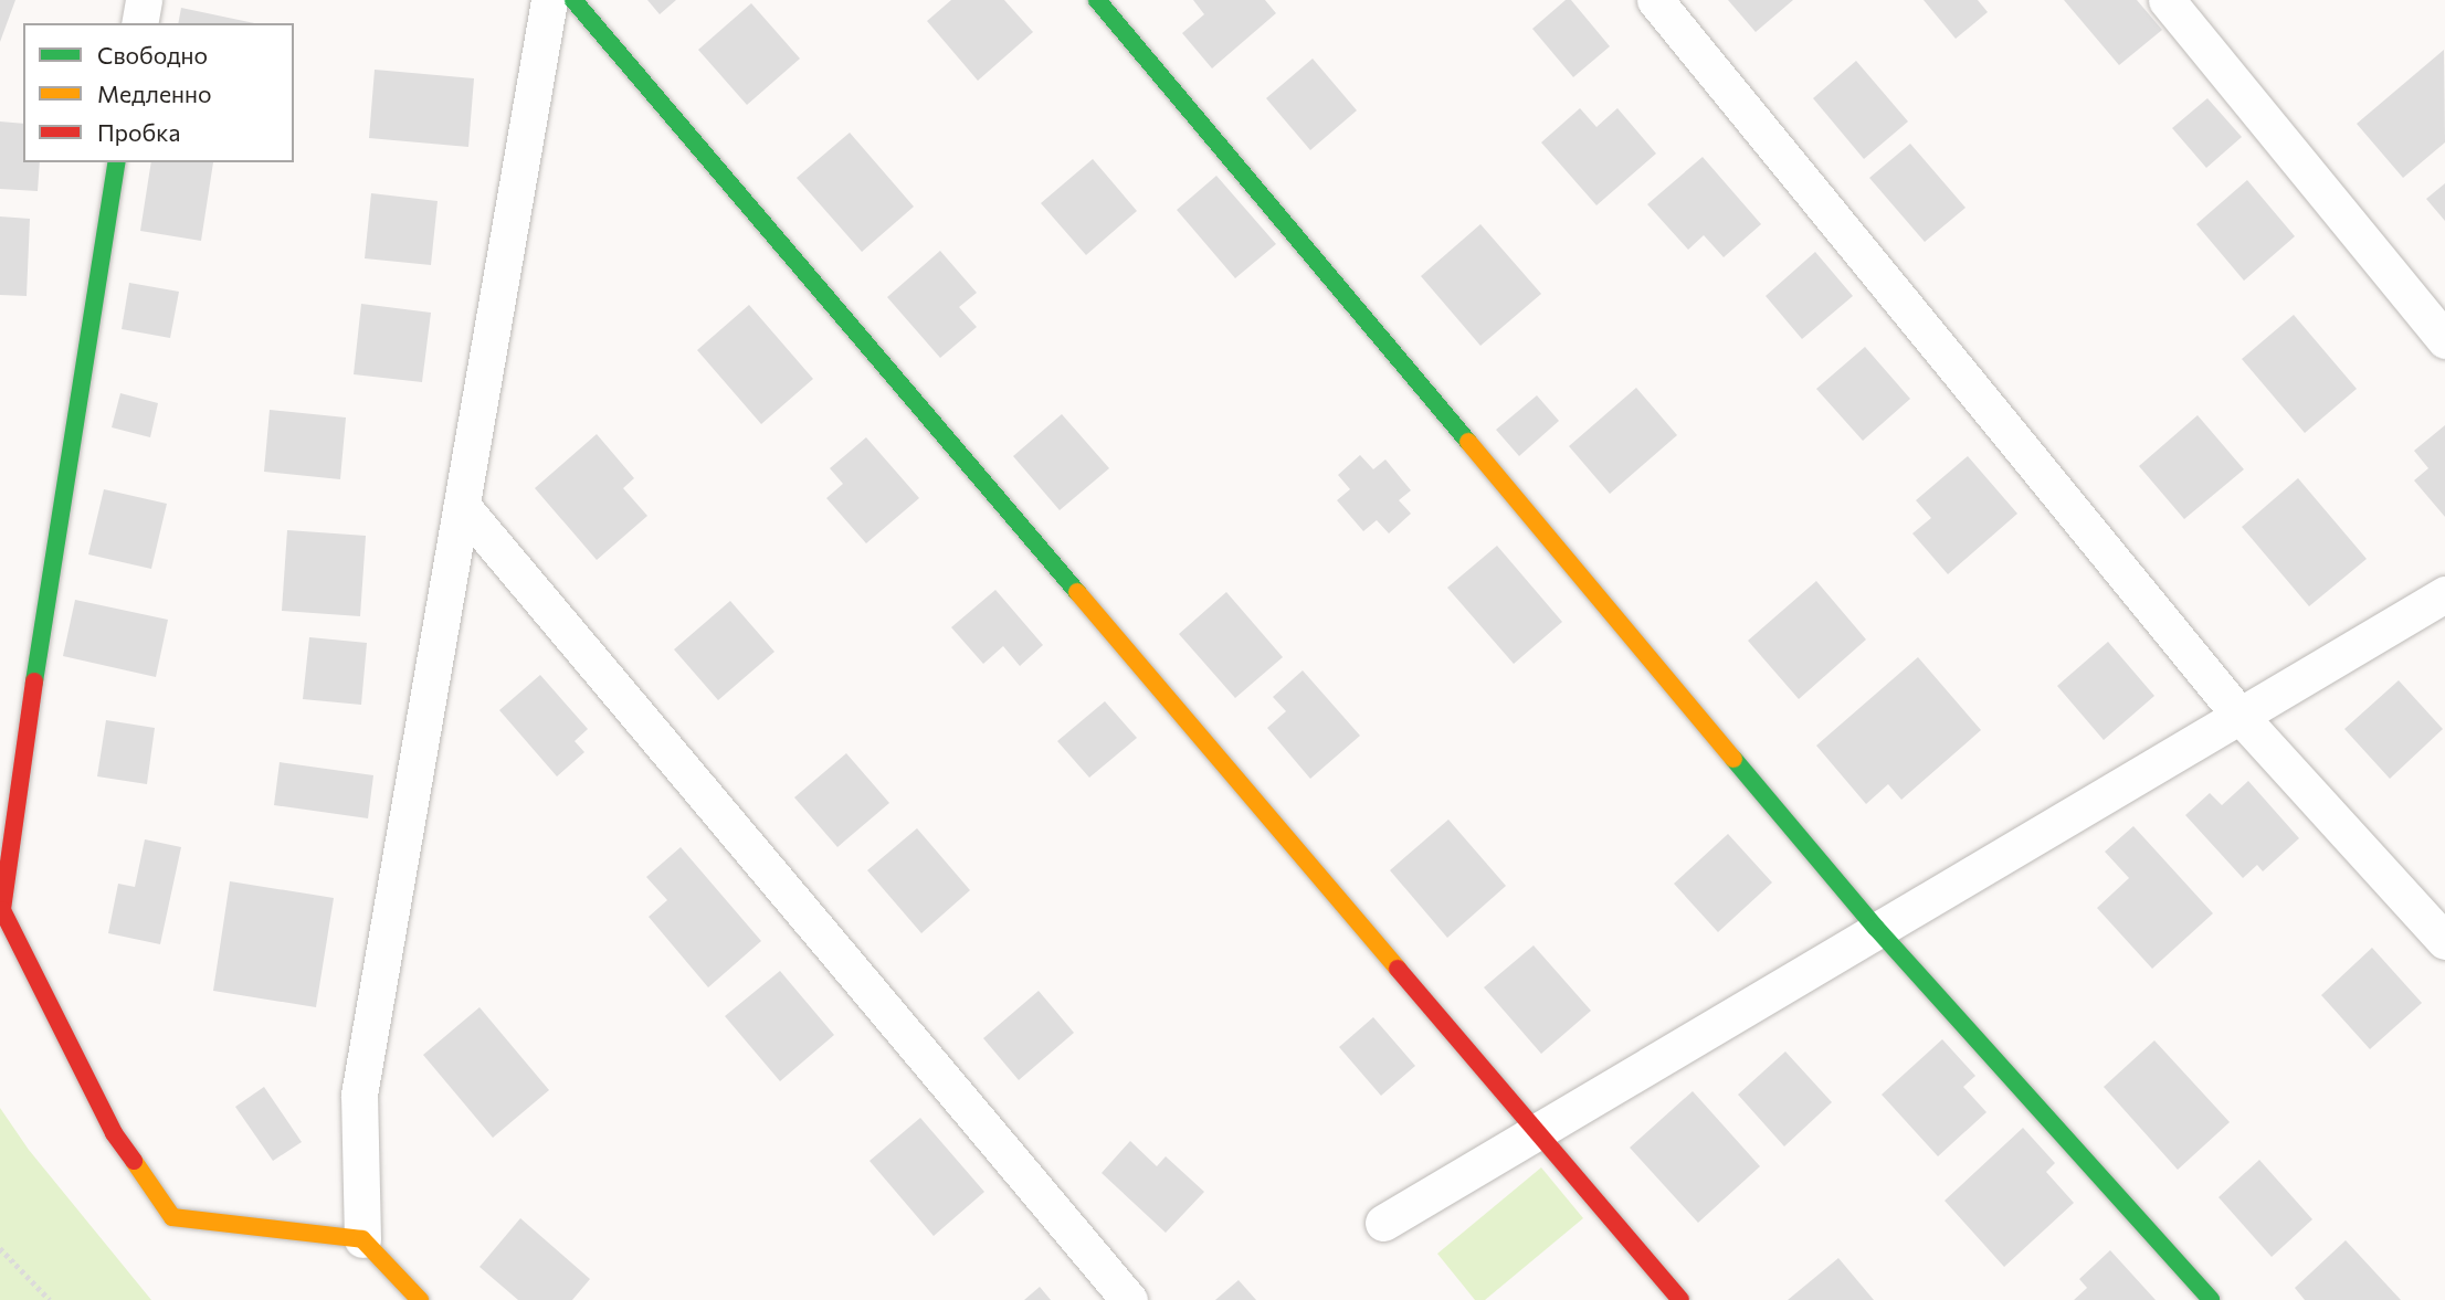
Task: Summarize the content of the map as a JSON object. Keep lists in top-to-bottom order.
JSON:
{
  "legend": ["Свободно", "Медленно", "Пробка"]
}
